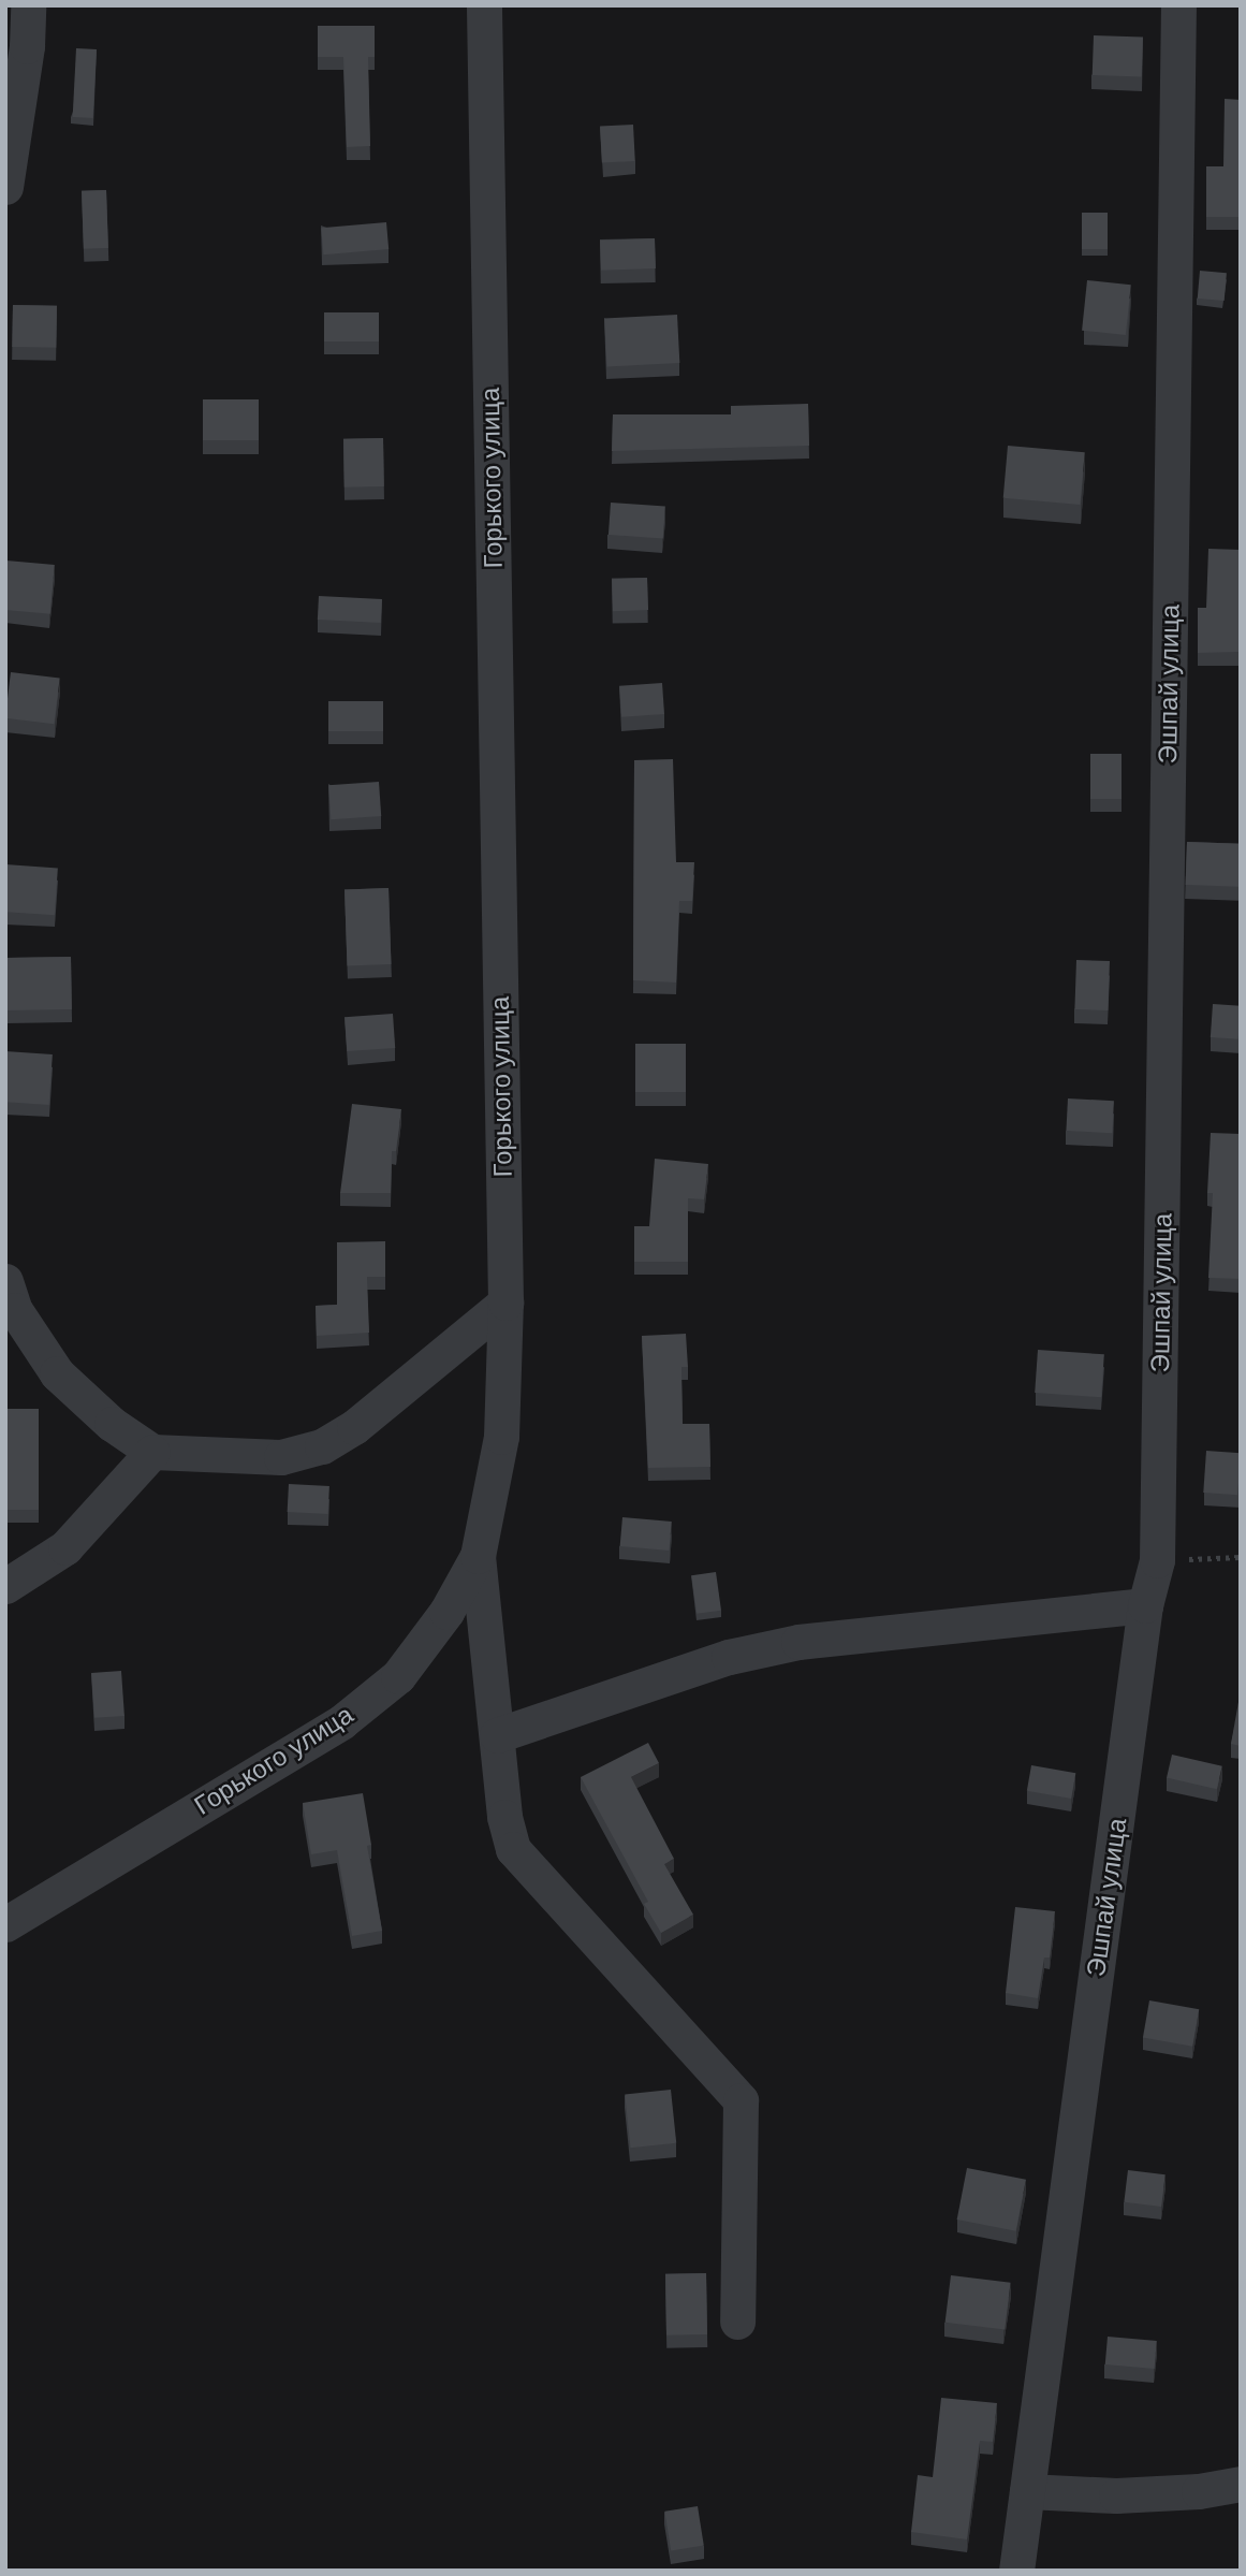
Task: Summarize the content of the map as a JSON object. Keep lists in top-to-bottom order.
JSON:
{
  "streets": {
    "street": ["Горького улица", "Эшпай улица"]
  }
}
